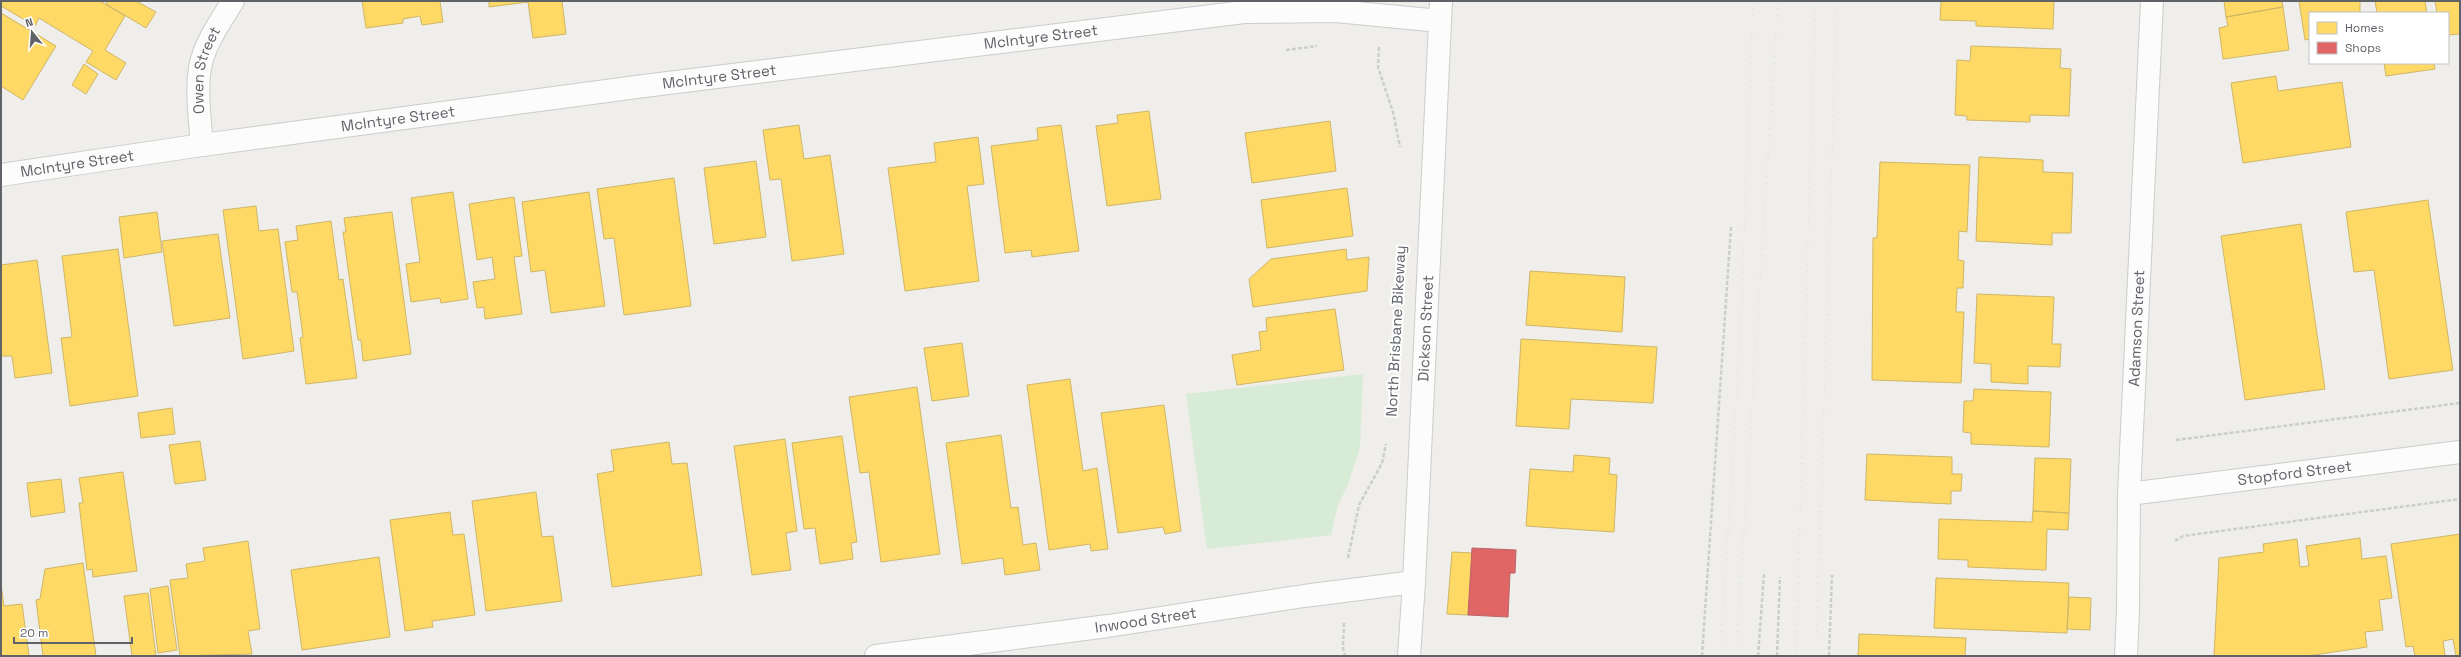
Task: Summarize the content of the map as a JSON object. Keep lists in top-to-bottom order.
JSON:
{
  "streets": {
    "street": [
      "McIntyre Street",
      "Owen Street",
      "Adamson Street",
      "Dickson Street",
      "Stopford Street",
      "Inwood Street"
    ]
  },
  "crossings": [
    ["McIntyre Street", "Owen Street"],
    ["McIntyre Street", "Dickson Street"],
    ["Adamson Street", "Stopford Street"],
    ["Dickson Street", "Inwood Street"]
  ],
  "legend": ["Homes", "Shops"],
  "scale_bar": "20 m",
  "north": "top"
}
